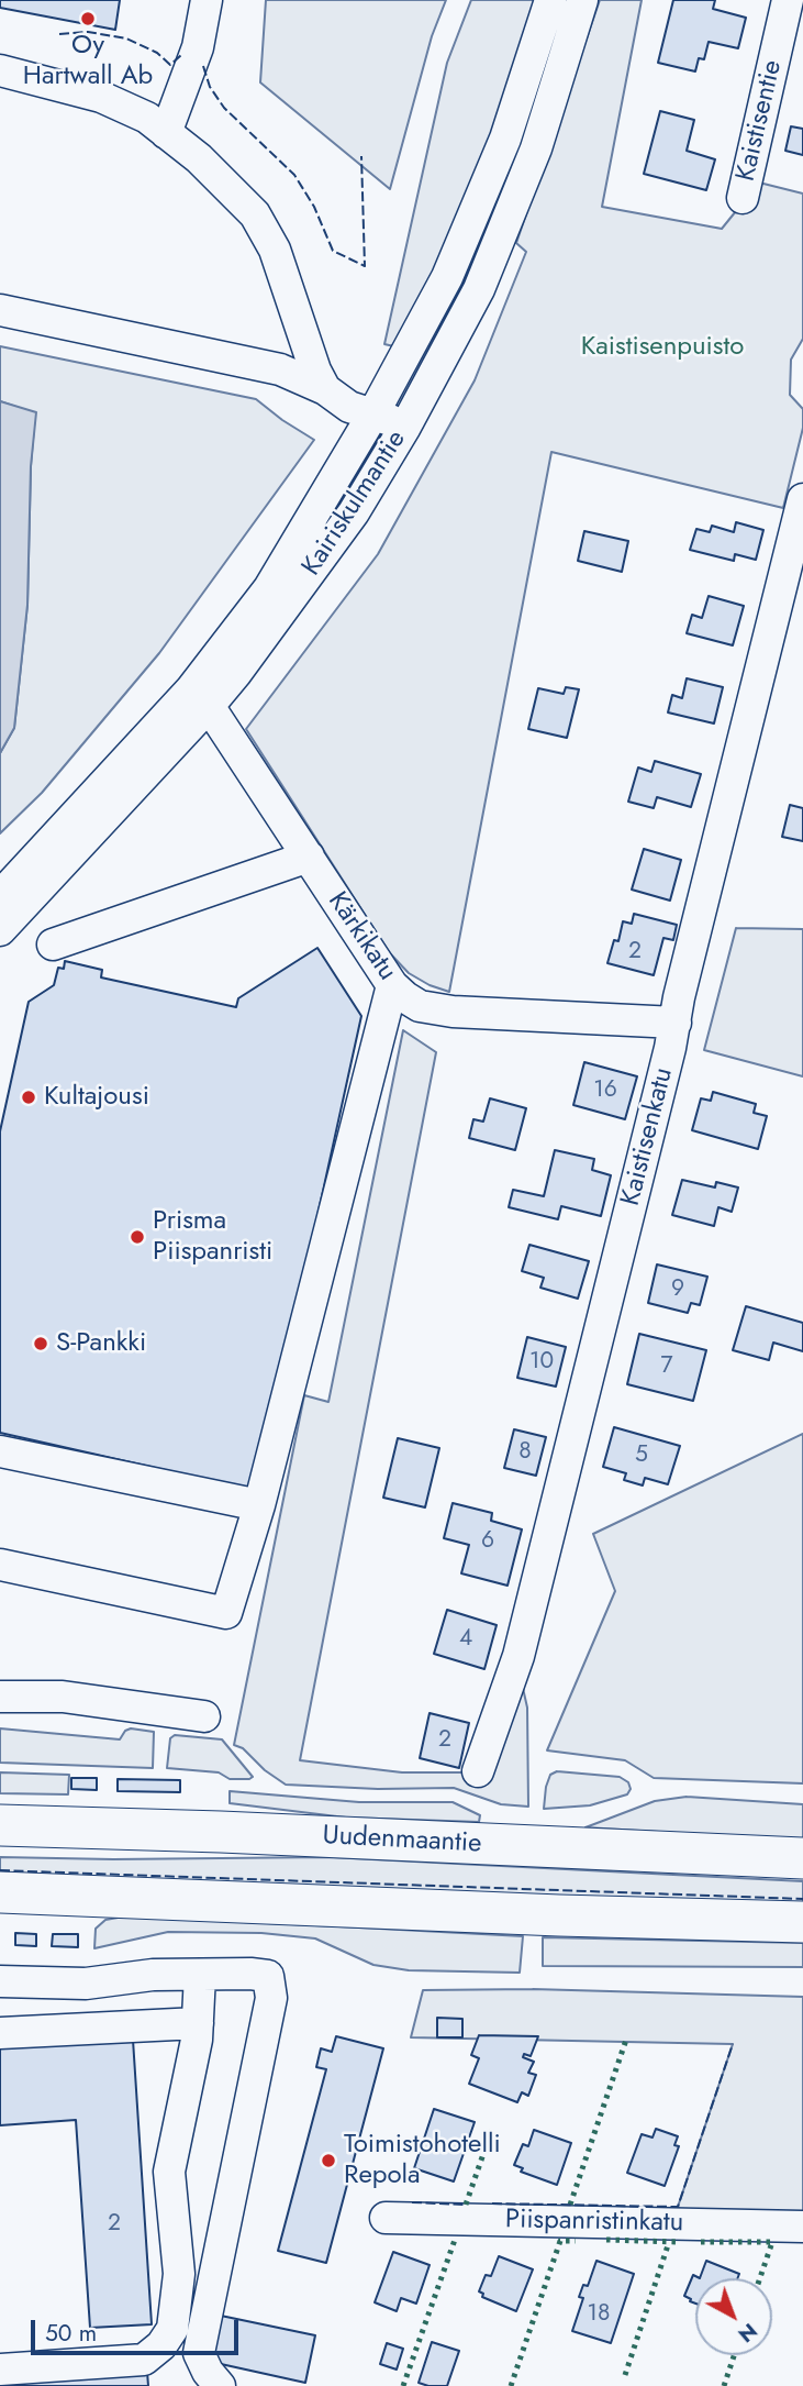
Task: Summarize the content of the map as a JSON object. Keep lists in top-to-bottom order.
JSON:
{
  "streets": {
    "main road": ["Uudenmaantie"],
    "street": [
      "Kaistisentie",
      "Kairiskulmantie",
      "Kärkikatu",
      "Kaistisenkatu",
      "Piispanristinkatu"
    ]
  },
  "crossings": [
    ["Kairiskulmantie", "Kärkikatu"],
    ["Kärkikatu", "Kaistisenkatu"]
  ],
  "parks": ["Kaistisenpuisto"],
  "places": [
    "Oy Hartwall Ab",
    "Kultajousi",
    "Prisma Piispanristi",
    "S-Pankki",
    "Toimistohotelli Repola"
  ],
  "house_numbers": [
    "2",
    "16",
    "9",
    "10",
    "7",
    "8",
    "5",
    "6",
    "4",
    "2",
    "2",
    "18"
  ],
  "scale_bar": "50 m",
  "north": "bottom right"
}
